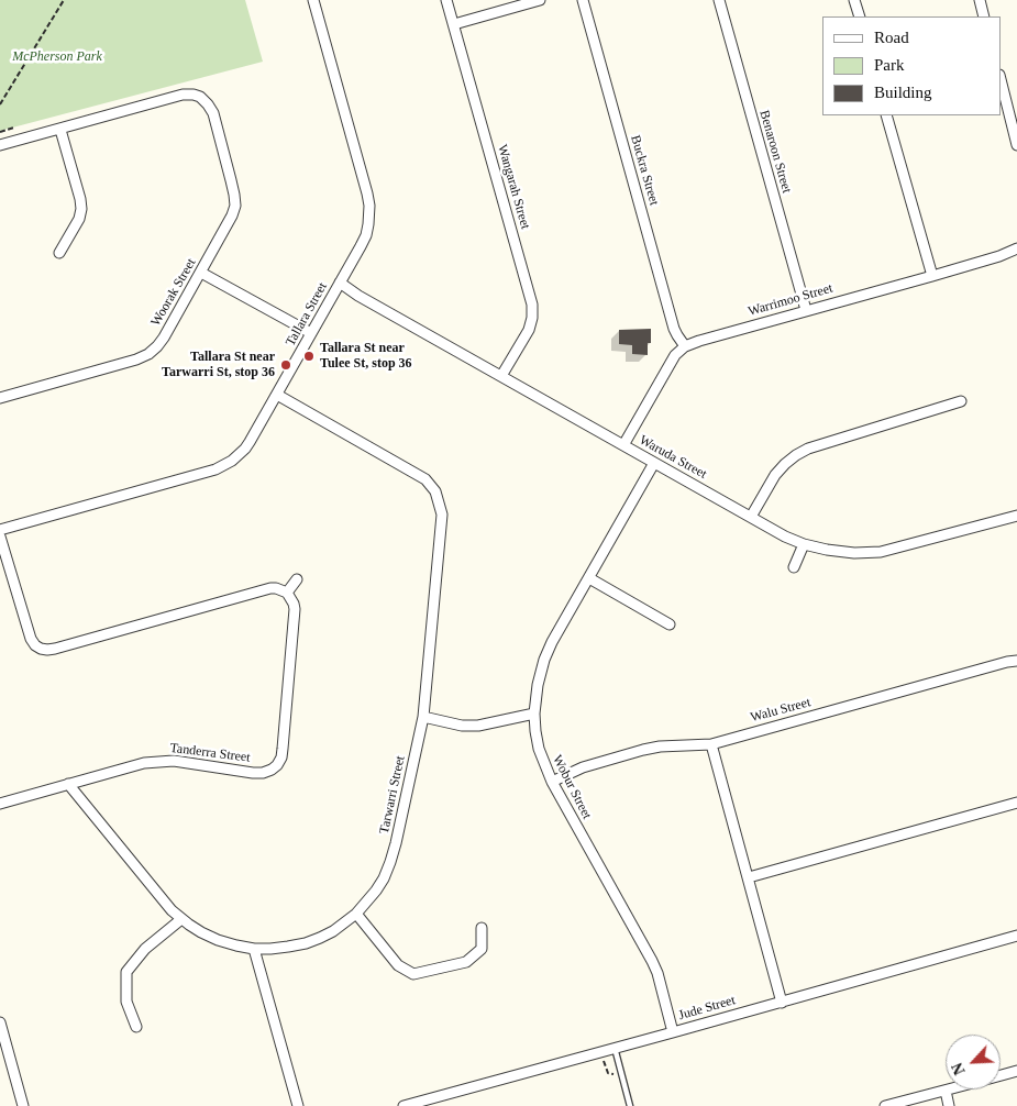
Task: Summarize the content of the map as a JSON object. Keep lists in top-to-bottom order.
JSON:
{
  "streets": {
    "street": [
      "Benaroon Street",
      "Buckra Street",
      "Wangarah Street",
      "Woorak Street",
      "Warrimoo Street",
      "Tallara Street",
      "Waruda Street",
      "Walu Street",
      "Tanderra Street",
      "Wobur Street",
      "Tarwarri Street",
      "Jude Street"
    ]
  },
  "crossings": [
    ["Benaroon Street", "Warrimoo Street"],
    ["Buckra Street", "Warrimoo Street"],
    ["Wangarah Street", "Waruda Street"],
    ["Tallara Street", "Waruda Street"],
    ["Tallara Street", "Tarwarri Street"],
    ["Waruda Street", "Wobur Street"],
    ["Walu Street", "Wobur Street"],
    ["Tanderra Street", "Tarwarri Street"],
    ["Wobur Street", "Jude Street"]
  ],
  "parks": ["McPherson Park"],
  "places": ["Tallara St near Tulee St, stop 36", "Tallara St near Tarwarri St, stop 36"],
  "legend": ["Road", "Park", "Building"],
  "north": "bottom left"
}
